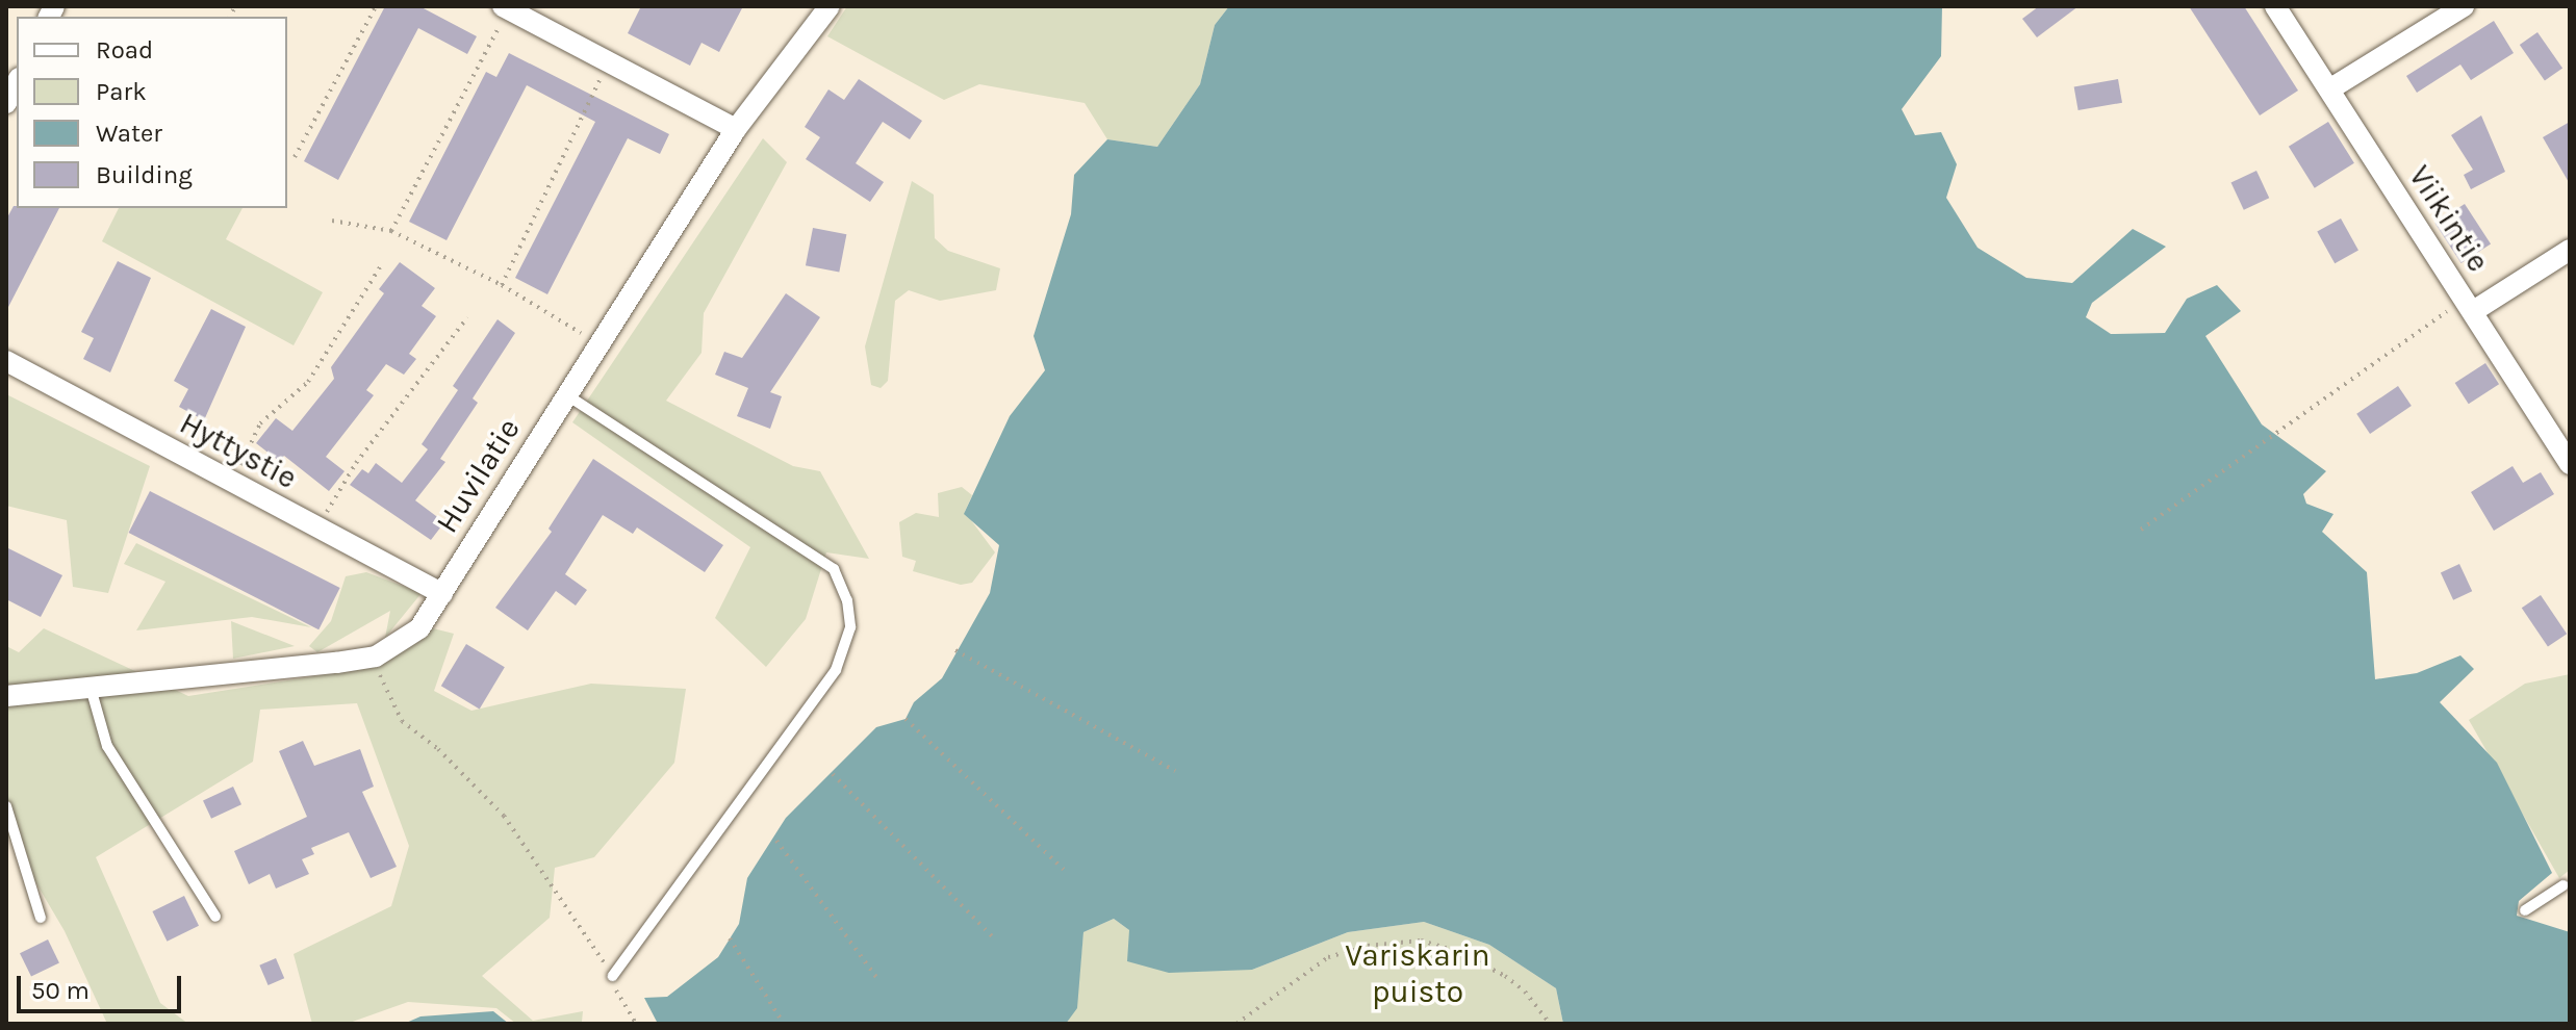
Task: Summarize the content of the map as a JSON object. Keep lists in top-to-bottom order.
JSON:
{
  "streets": {
    "street": ["Viikintie", "Hyttystie", "Huvilatie"]
  },
  "crossings": [
    ["Hyttystie", "Huvilatie"]
  ],
  "parks": ["Variskarin puisto"],
  "legend": [
    "Road",
    "Park",
    "Water",
    "Building"
  ],
  "scale_bar": "50 m"
}
